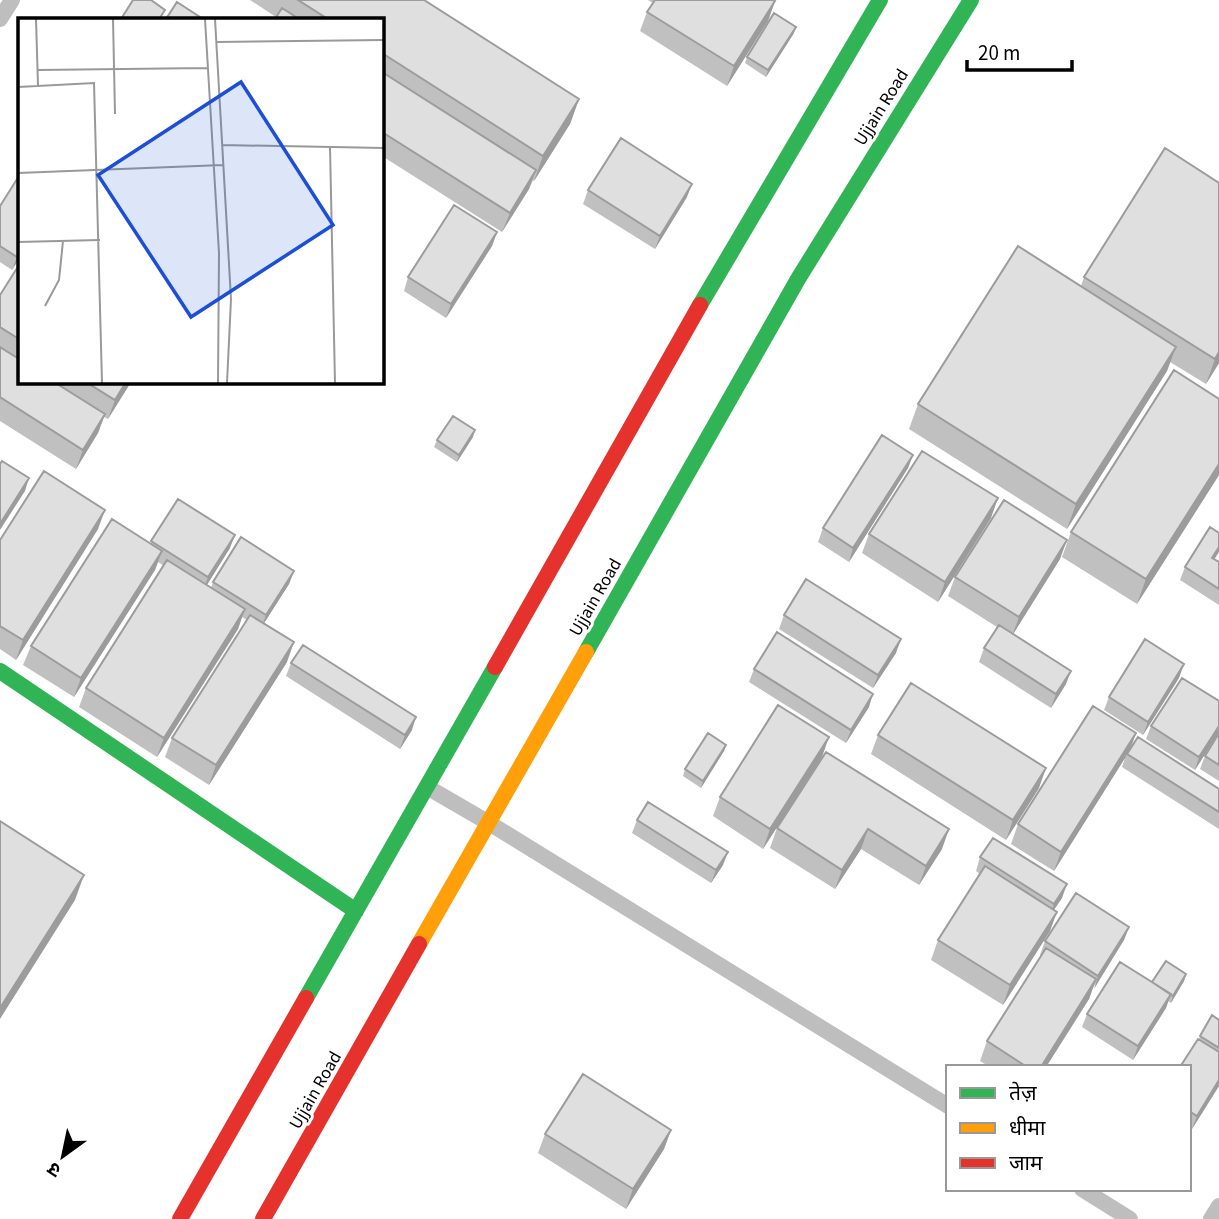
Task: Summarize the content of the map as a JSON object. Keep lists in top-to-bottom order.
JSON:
{
  "streets": {
    "main road": ["Ujjain Road"]
  },
  "legend": ["तेज़", "धीमा", "जाम"],
  "scale_bar": "20 m",
  "north": "bottom left"
}
